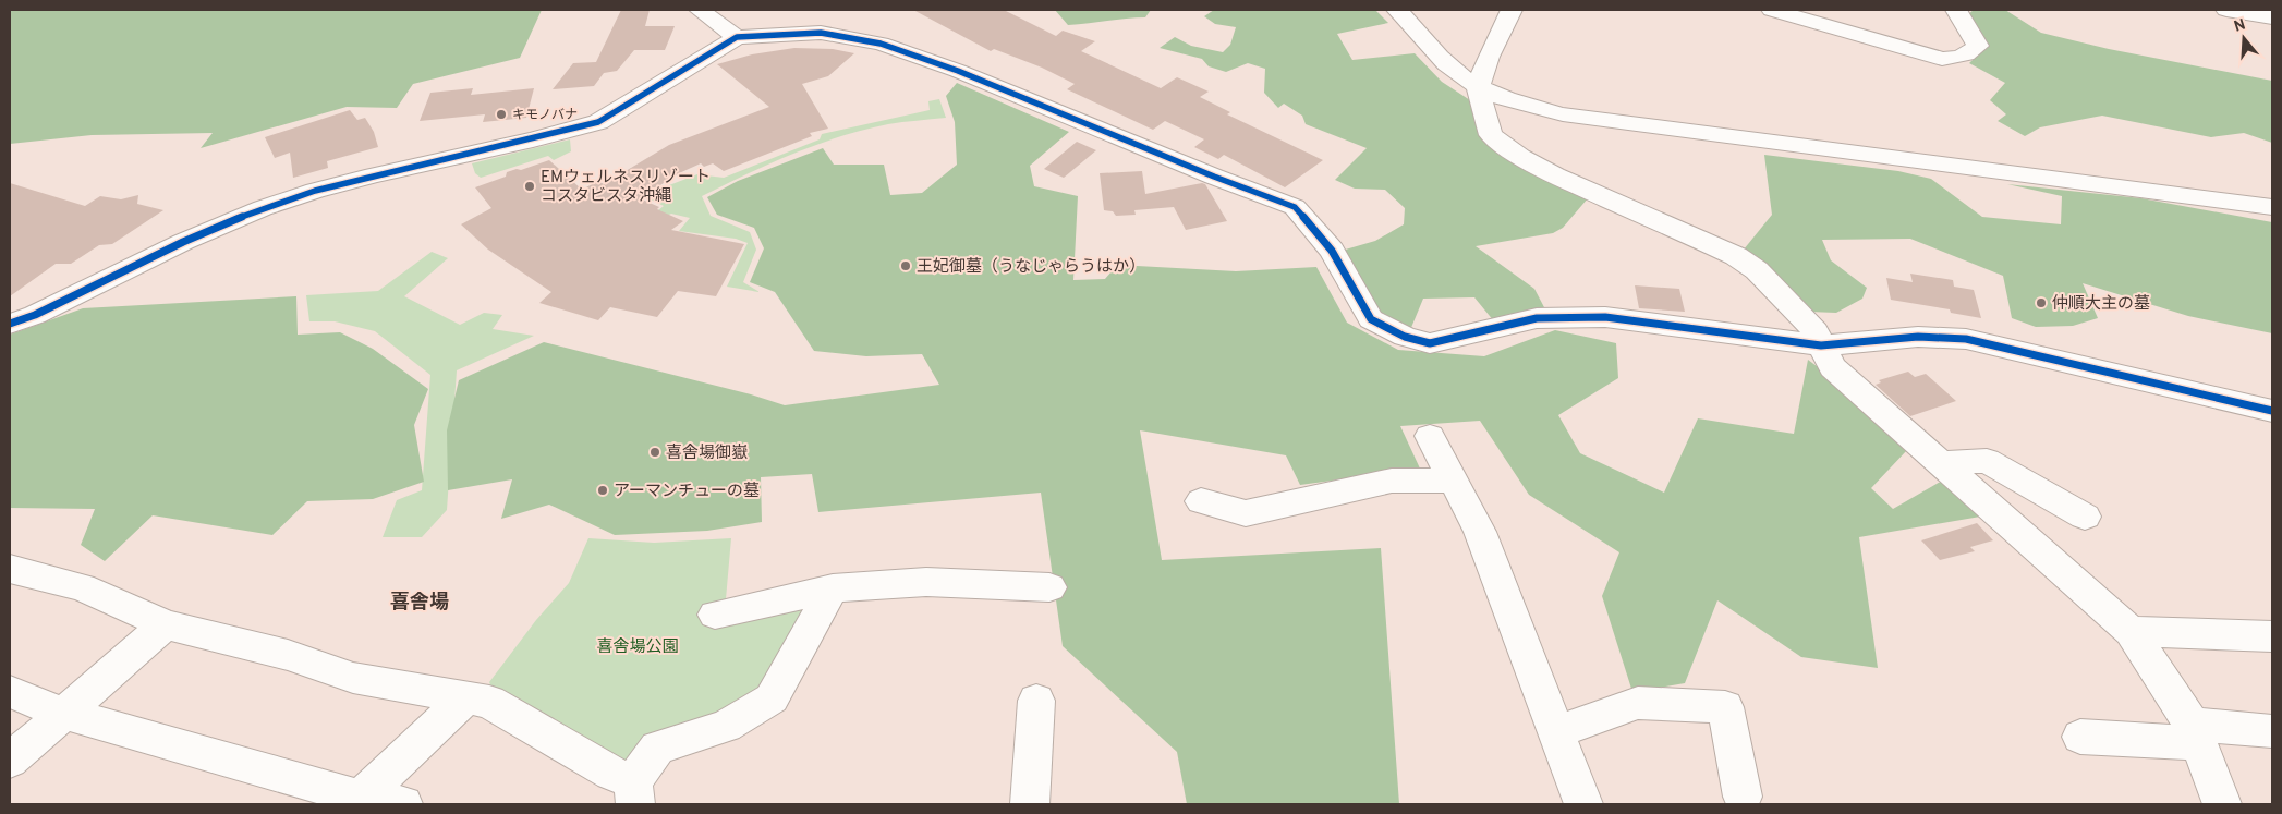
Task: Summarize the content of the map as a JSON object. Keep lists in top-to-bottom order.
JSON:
{
  "districts": ["喜舎場"],
  "parks": ["喜舎場公園"],
  "places": [
    "キモノバナ",
    "EMウェルネスリゾート コスタビスタ沖縄",
    "王妃御墓（うなじゃらうはか）",
    "仲順大主の墓",
    "喜舎場御嶽",
    "アーマンチューの墓"
  ],
  "north": "top"
}
